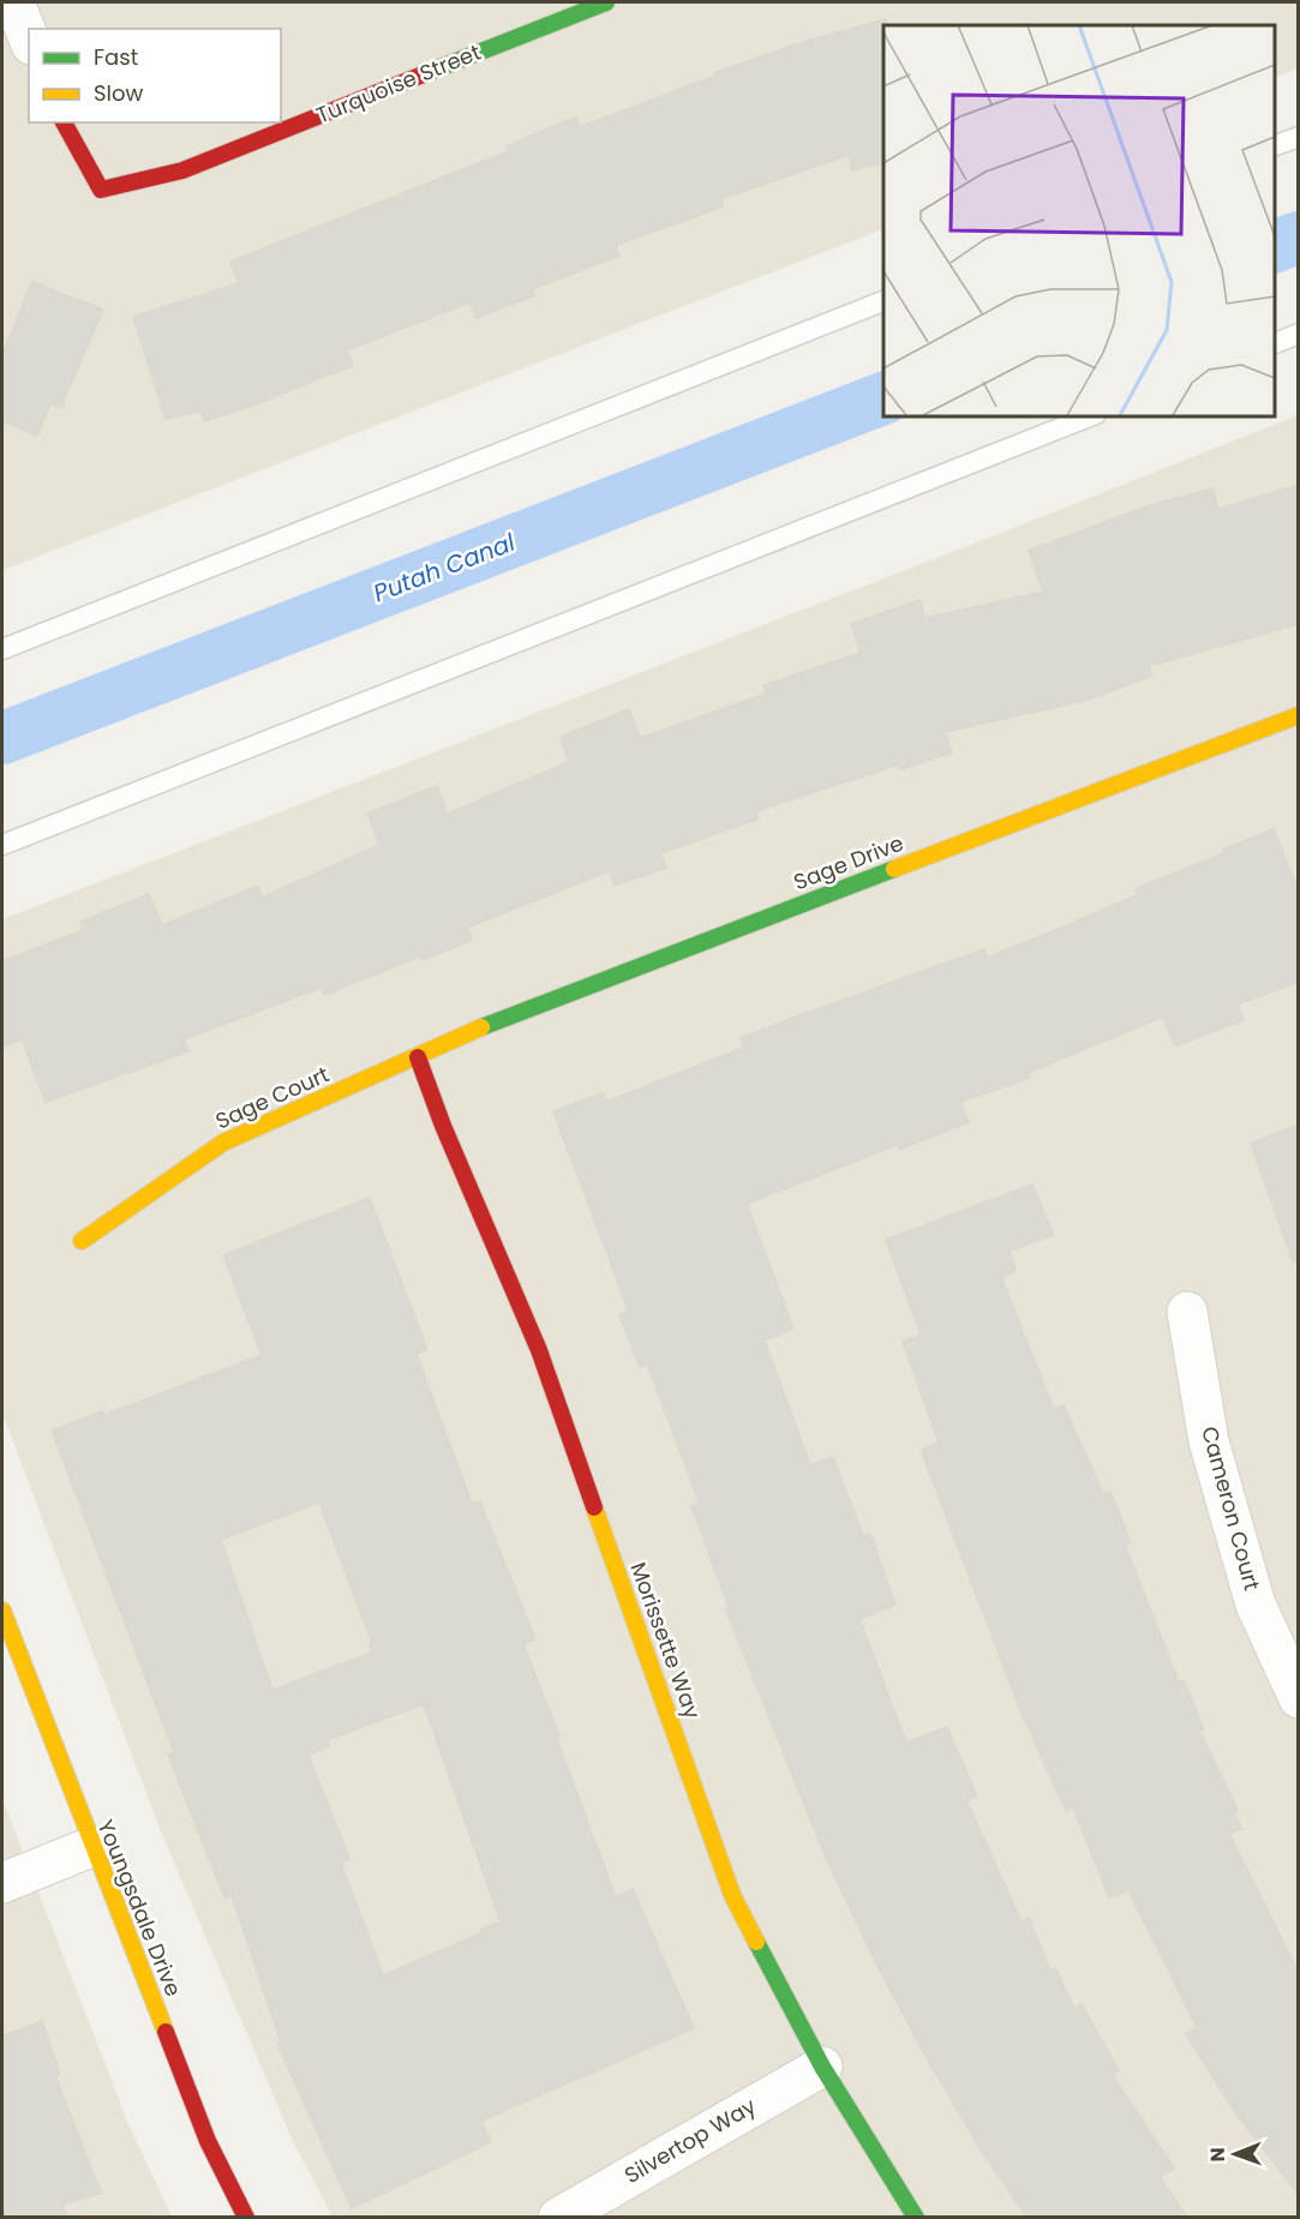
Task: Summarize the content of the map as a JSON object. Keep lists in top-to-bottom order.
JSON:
{
  "streets": {
    "street": [
      "Turquoise Street",
      "Sage Drive",
      "Sage Court",
      "Cameron Court",
      "Morissette Way",
      "Youngsdale Drive",
      "Silvertop Way"
    ]
  },
  "crossings": [
    ["Sage Drive", "Sage Court"],
    ["Sage Drive", "Morissette Way"],
    ["Sage Court", "Morissette Way"],
    ["Morissette Way", "Silvertop Way"]
  ],
  "water": ["Putah Canal"],
  "legend": ["Fast", "Slow"],
  "north": "left"
}
